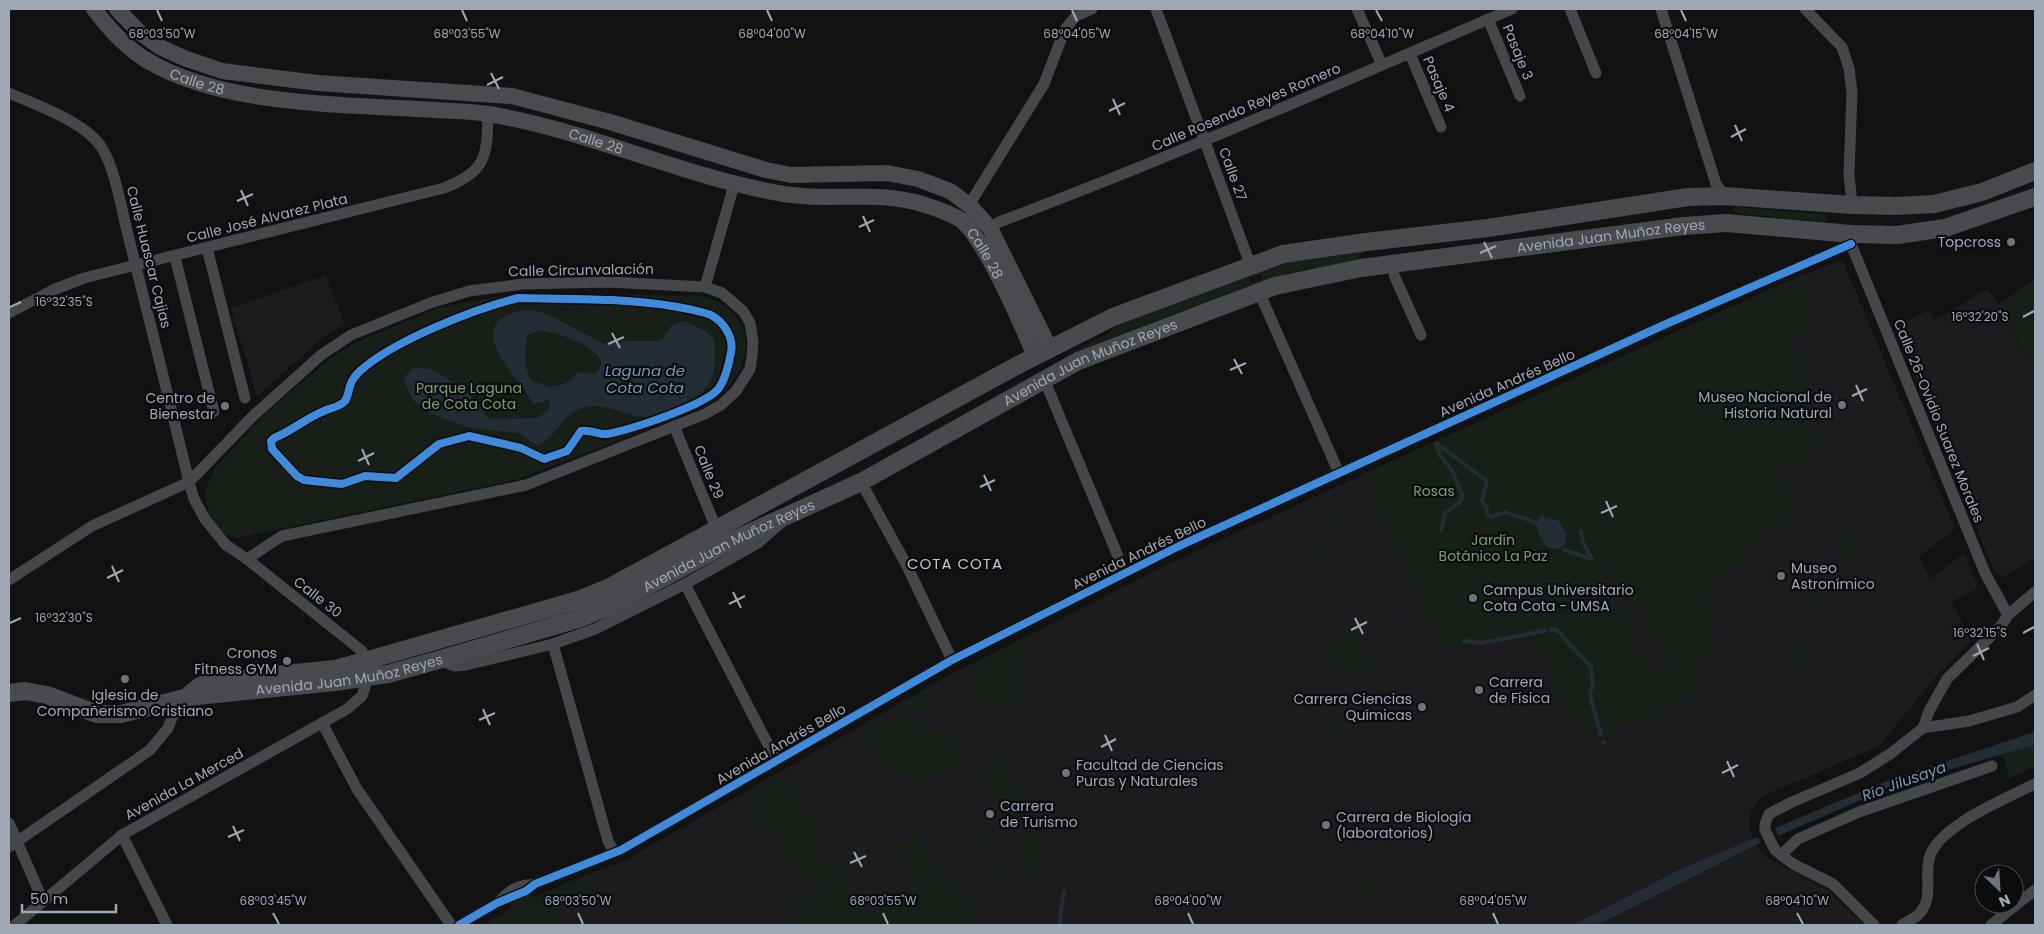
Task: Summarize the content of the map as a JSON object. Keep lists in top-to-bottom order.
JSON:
{
  "streets": {
    "main road": ["Calle 28", "Avenida Juan Muñoz Reyes"],
    "street": [
      "Pasaje 3",
      "Pasaje 4",
      "Calle Rosendo Reyes Romero",
      "Calle 27",
      "Calle José Alvarez Plata",
      "Calle Huascar Cajias",
      "Calle Circunvalación",
      "Avenida Andrés Bello",
      "Calle 26-Ovidio Suarez Morales",
      "Calle 29",
      "Calle 30",
      "Avenida La Merced"
    ]
  },
  "crossings": [
    ["Pasaje 3", "Calle Rosendo Reyes Romero"],
    ["Calle 28", "Calle Rosendo Reyes Romero"],
    ["Calle 28", "Calle José Alvarez Plata"],
    ["Calle 28", "Avenida Juan Muñoz Reyes"],
    ["Pasaje 4", "Calle Rosendo Reyes Romero"],
    ["Calle Rosendo Reyes Romero", "Calle 27"],
    ["Calle 27", "Avenida Juan Muñoz Reyes"],
    ["Calle José Alvarez Plata", "Calle Huascar Cajias"],
    ["Avenida Juan Muñoz Reyes", "Avenida Andrés Bello"],
    ["Avenida Juan Muñoz Reyes", "Calle 26-Ovidio Suarez Morales"],
    ["Avenida Juan Muñoz Reyes", "Calle 29"],
    ["Avenida Juan Muñoz Reyes", "Calle 30"],
    ["Avenida Juan Muñoz Reyes", "Avenida La Merced"],
    ["Calle Huascar Cajias", "Calle Circunvalación"],
    ["Calle Circunvalación", "Calle 29"],
    ["Calle Circunvalación", "Calle 30"],
    ["Avenida Andrés Bello", "Calle 26-Ovidio Suarez Morales"],
    ["Calle 30", "Avenida La Merced"]
  ],
  "districts": ["COTA COTA"],
  "water": ["Laguna de Cota Cota", "Río Jilusaya"],
  "parks": ["Parque Laguna de Cota Cota", "Rosas", "Jardín Botánico La Paz"],
  "places": [
    "Topcross",
    "Museo Nacional de Historia Natural",
    "Centro de Bienestar",
    "Museo Astronímico",
    "Campus Universitario Cota Cota - UMSA",
    "Cronos Fitness GYM",
    "Iglesia de Compañerismo Cristiano",
    "Carrera de Física",
    "Carrera Ciencias Químicas",
    "Facultad de Ciencias Puras y Naturales",
    "Carrera de Turismo",
    "Carrera de Biología (laboratorios)"
  ],
  "scale_bar": "50 m",
  "north": "bottom right",
  "coordinates": [
    "68°03'50\"W",
    "68°03'55\"W",
    "68°04'00\"W",
    "68°04'05\"W",
    "68°04'10\"W",
    "68°04'15\"W",
    "16°32'35\"S",
    "16°32'20\"S",
    "16°32'30\"S",
    "16°32'15\"S",
    "68°03'45\"W"
  ]
}
